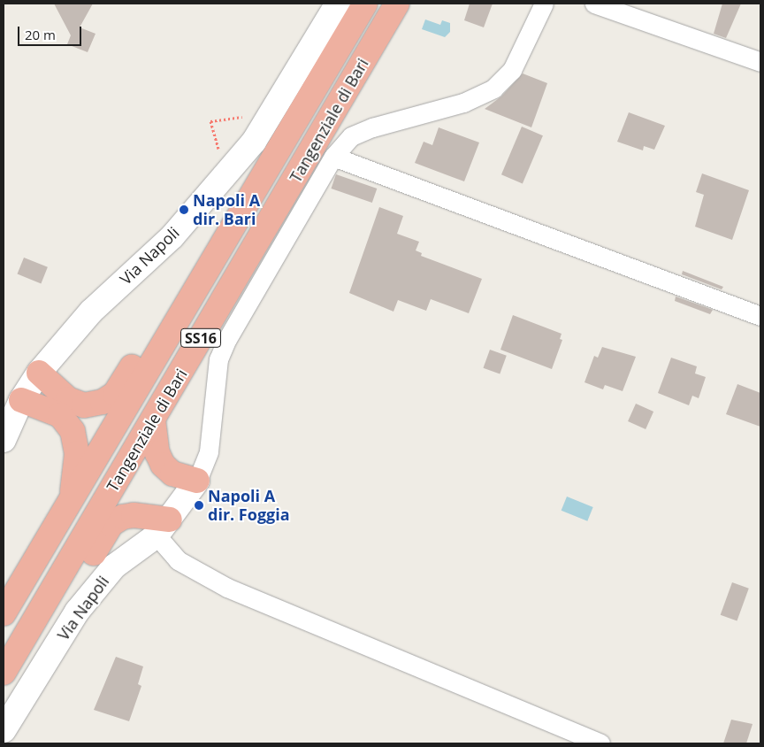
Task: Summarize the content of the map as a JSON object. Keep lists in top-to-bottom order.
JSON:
{
  "streets": {
    "highway": ["Tangenziale di Bari", "SS16"],
    "street": ["Via Napoli"]
  },
  "places": ["Napoli A dir. Bari", "Napoli A dir. Foggia"],
  "scale_bar": "20 m"
}
